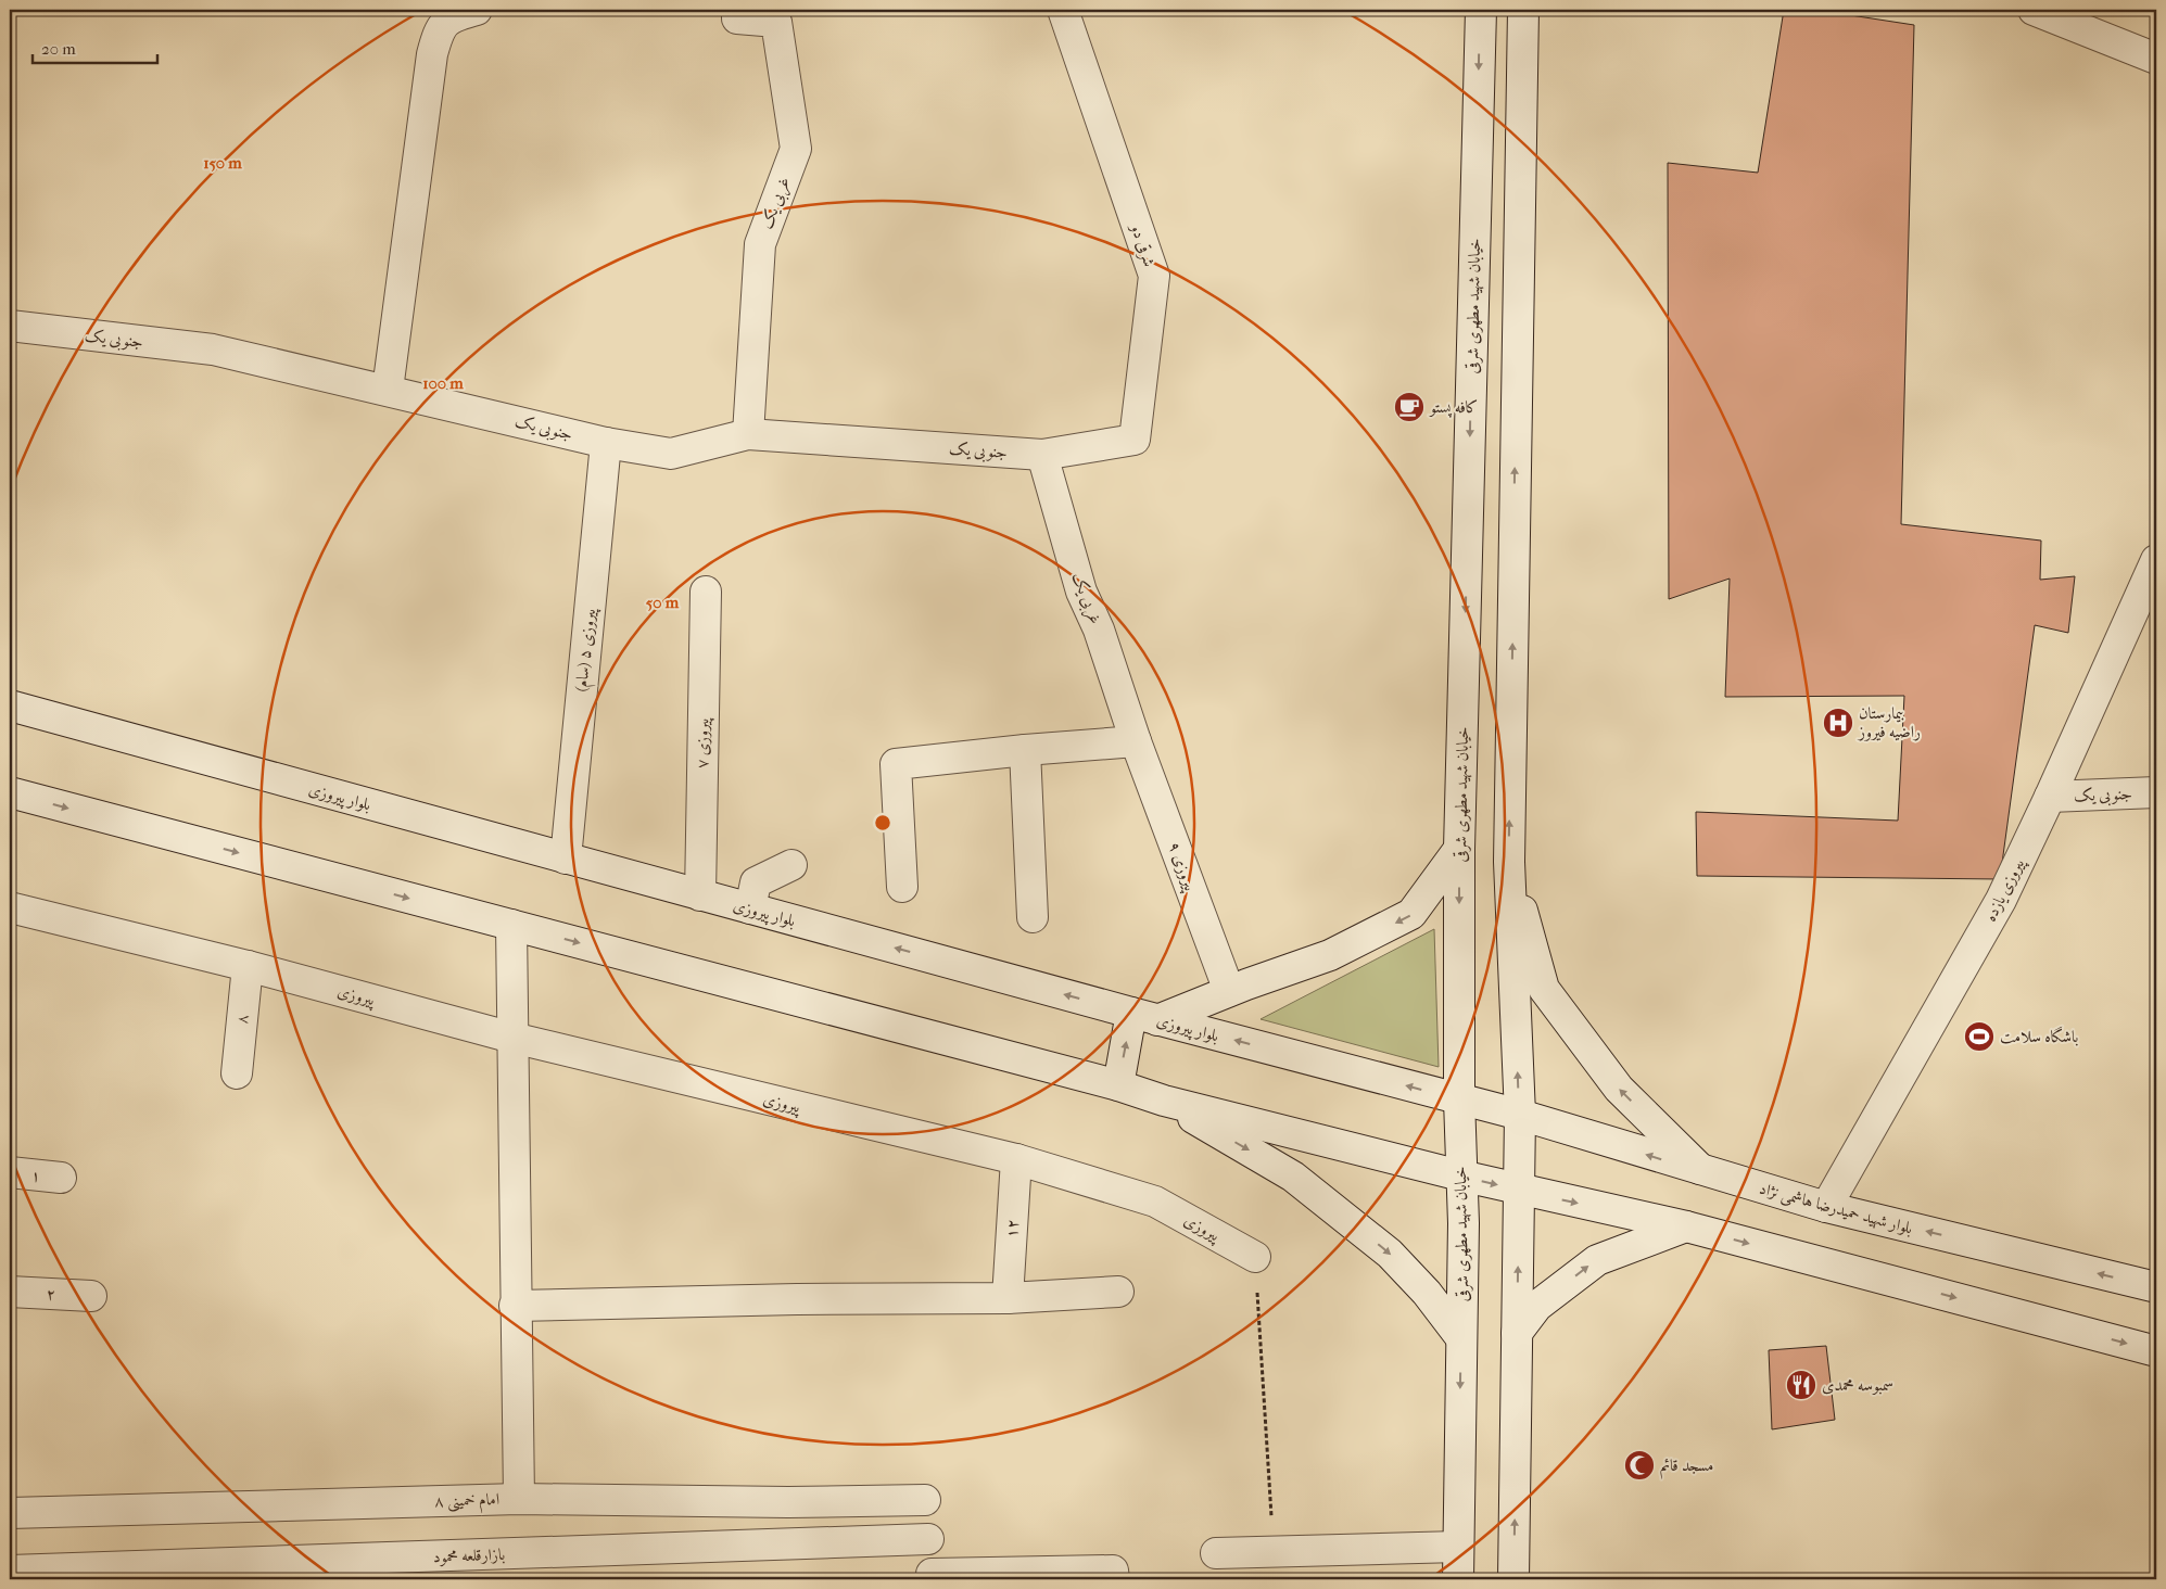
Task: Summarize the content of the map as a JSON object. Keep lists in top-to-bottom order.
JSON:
{
  "streets": {
    "street": [
      "غربی یک",
      "شرقی دو",
      "خیابان شهید مطهری شرقی",
      "جنوبی یک",
      "پیروزی ۵ (سام)",
      "پیروزی ۷",
      "بلوار پیروزی",
      "پیروزی ۹",
      "پیروزی یازده",
      "پیروزی",
      "۸",
      "۱",
      "بلوار شهید حمیدرضا هاشمی نژاد",
      "۱۲",
      "۲",
      "امام خمینی ۸",
      "بازارقلعه محمود"
    ]
  },
  "crossings": [
    ["غربی یک", "جنوبی یک"],
    ["غربی یک", "پیروزی ۹"],
    ["شرقی دو", "جنوبی یک"],
    ["خیابان شهید مطهری شرقی", "بلوار پیروزی"],
    ["جنوبی یک", "پیروزی ۵ (سام)"],
    ["جنوبی یک", "پیروزی یازده"],
    ["پیروزی ۵ (سام)", "بلوار پیروزی"],
    ["پیروزی ۷", "بلوار پیروزی"],
    ["بلوار پیروزی", "بلوار شهید حمیدرضا هاشمی نژاد"],
    ["پیروزی یازده", "بلوار شهید حمیدرضا هاشمی نژاد"],
    ["پیروزی", "۸"],
    ["پیروزی", "۱۲"]
  ],
  "places": {
    "cafe": ["کافه پستو"],
    "hospital": ["بیمارستان راضیه فیروز"],
    "sports": ["باشگاه سلامت"],
    "restaurant": ["سمبوسه محمدی"],
    "mosque": ["مسجد قائم"]
  },
  "scale_bar": "20 m",
  "rings": ["150 m", "100 m", "50 m"]
}
